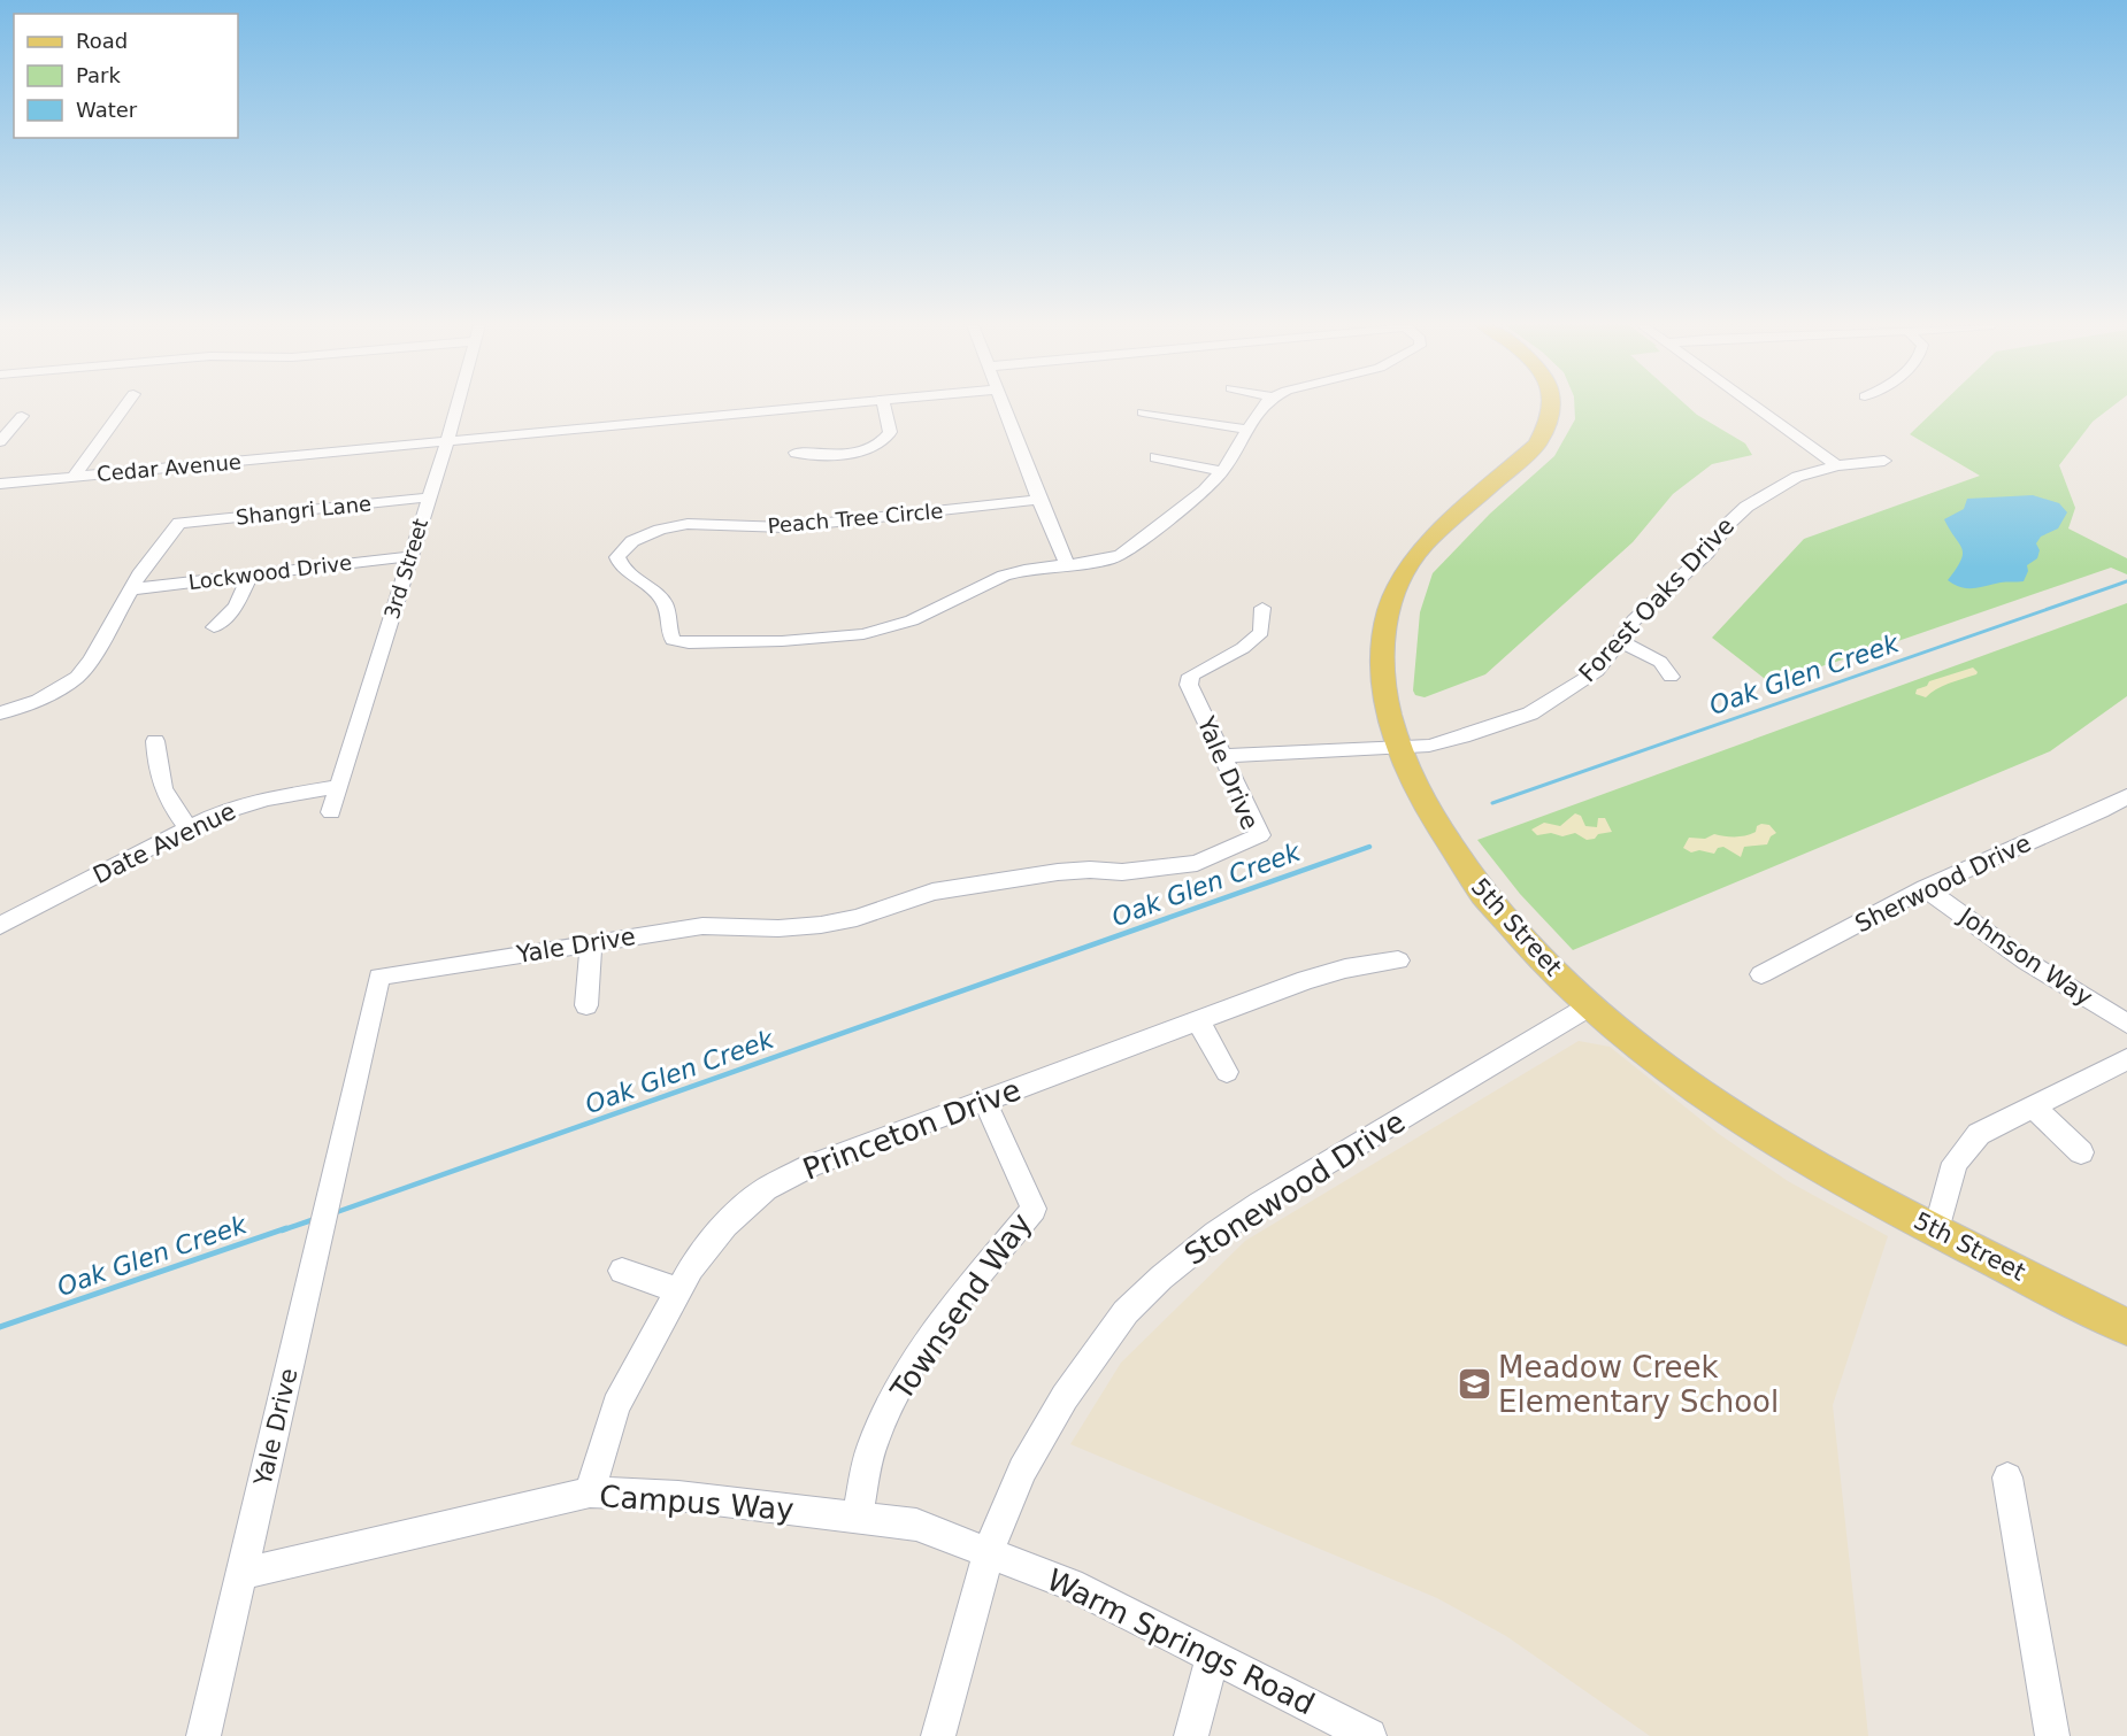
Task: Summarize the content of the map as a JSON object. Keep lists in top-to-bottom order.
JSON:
{
  "streets": {
    "main road": ["5th Street"],
    "street": [
      "Cedar Avenue",
      "Shangri Lane",
      "Peach Tree Circle",
      "3rd Street",
      "Lockwood Drive",
      "Forest Oaks Drive",
      "Yale Drive",
      "Date Avenue",
      "Sherwood Drive",
      "Johnson Way",
      "Princeton Drive",
      "Stonewood Drive",
      "Townsend Way",
      "Campus Way",
      "Warm Springs Road"
    ]
  },
  "crossings": [
    ["Cedar Avenue", "3rd Street"],
    ["Shangri Lane", "3rd Street"],
    ["Shangri Lane", "Lockwood Drive"],
    ["3rd Street", "Lockwood Drive"],
    ["3rd Street", "Date Avenue"],
    ["Forest Oaks Drive", "Yale Drive"],
    ["Forest Oaks Drive", "5th Street"],
    ["Yale Drive", "Campus Way"],
    ["Sherwood Drive", "Johnson Way"],
    ["5th Street", "Stonewood Drive"],
    ["Princeton Drive", "Townsend Way"],
    ["Princeton Drive", "Campus Way"],
    ["Stonewood Drive", "Campus Way"],
    ["Stonewood Drive", "Warm Springs Road"],
    ["Townsend Way", "Campus Way"],
    ["Campus Way", "Warm Springs Road"]
  ],
  "water": ["Oak Glen Creek"],
  "places": {
    "school or university": ["Meadow Creek Elementary School"]
  },
  "legend": ["Road", "Park", "Water"]
}
